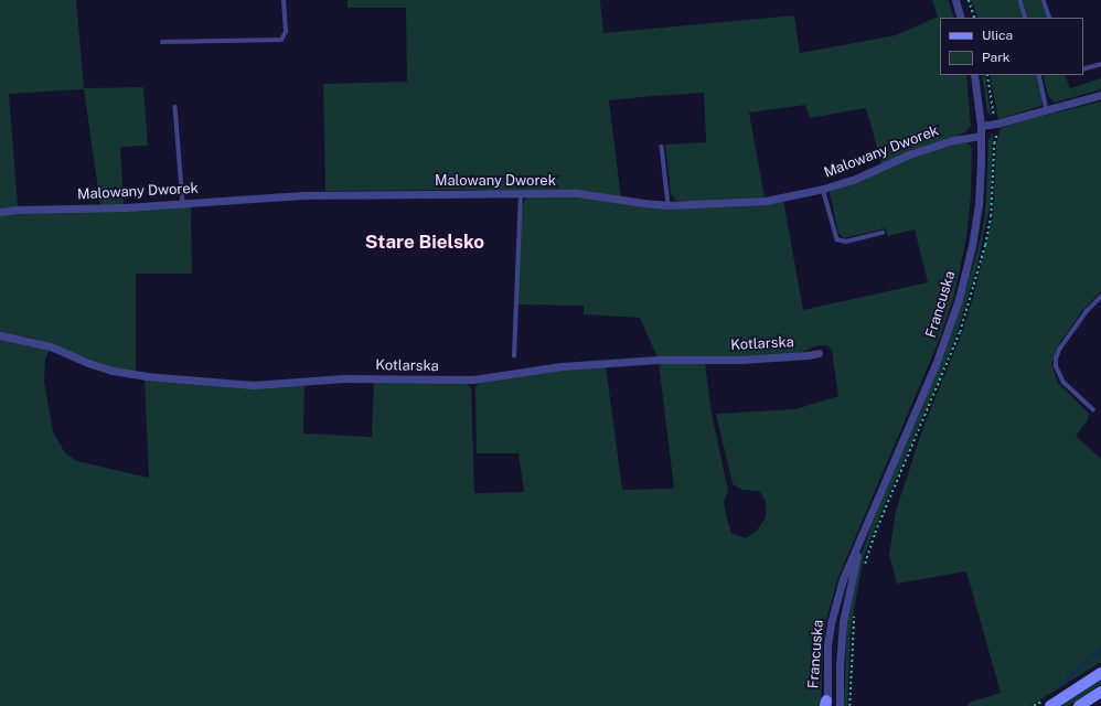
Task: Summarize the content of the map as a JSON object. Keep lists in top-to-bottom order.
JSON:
{
  "streets": {
    "street": ["Malowany Dworek", "Francuska", "Kotlarska"]
  },
  "crossings": [
    ["Malowany Dworek", "Francuska"]
  ],
  "districts": ["Stare Bielsko"],
  "legend": ["Ulica", "Park"]
}
